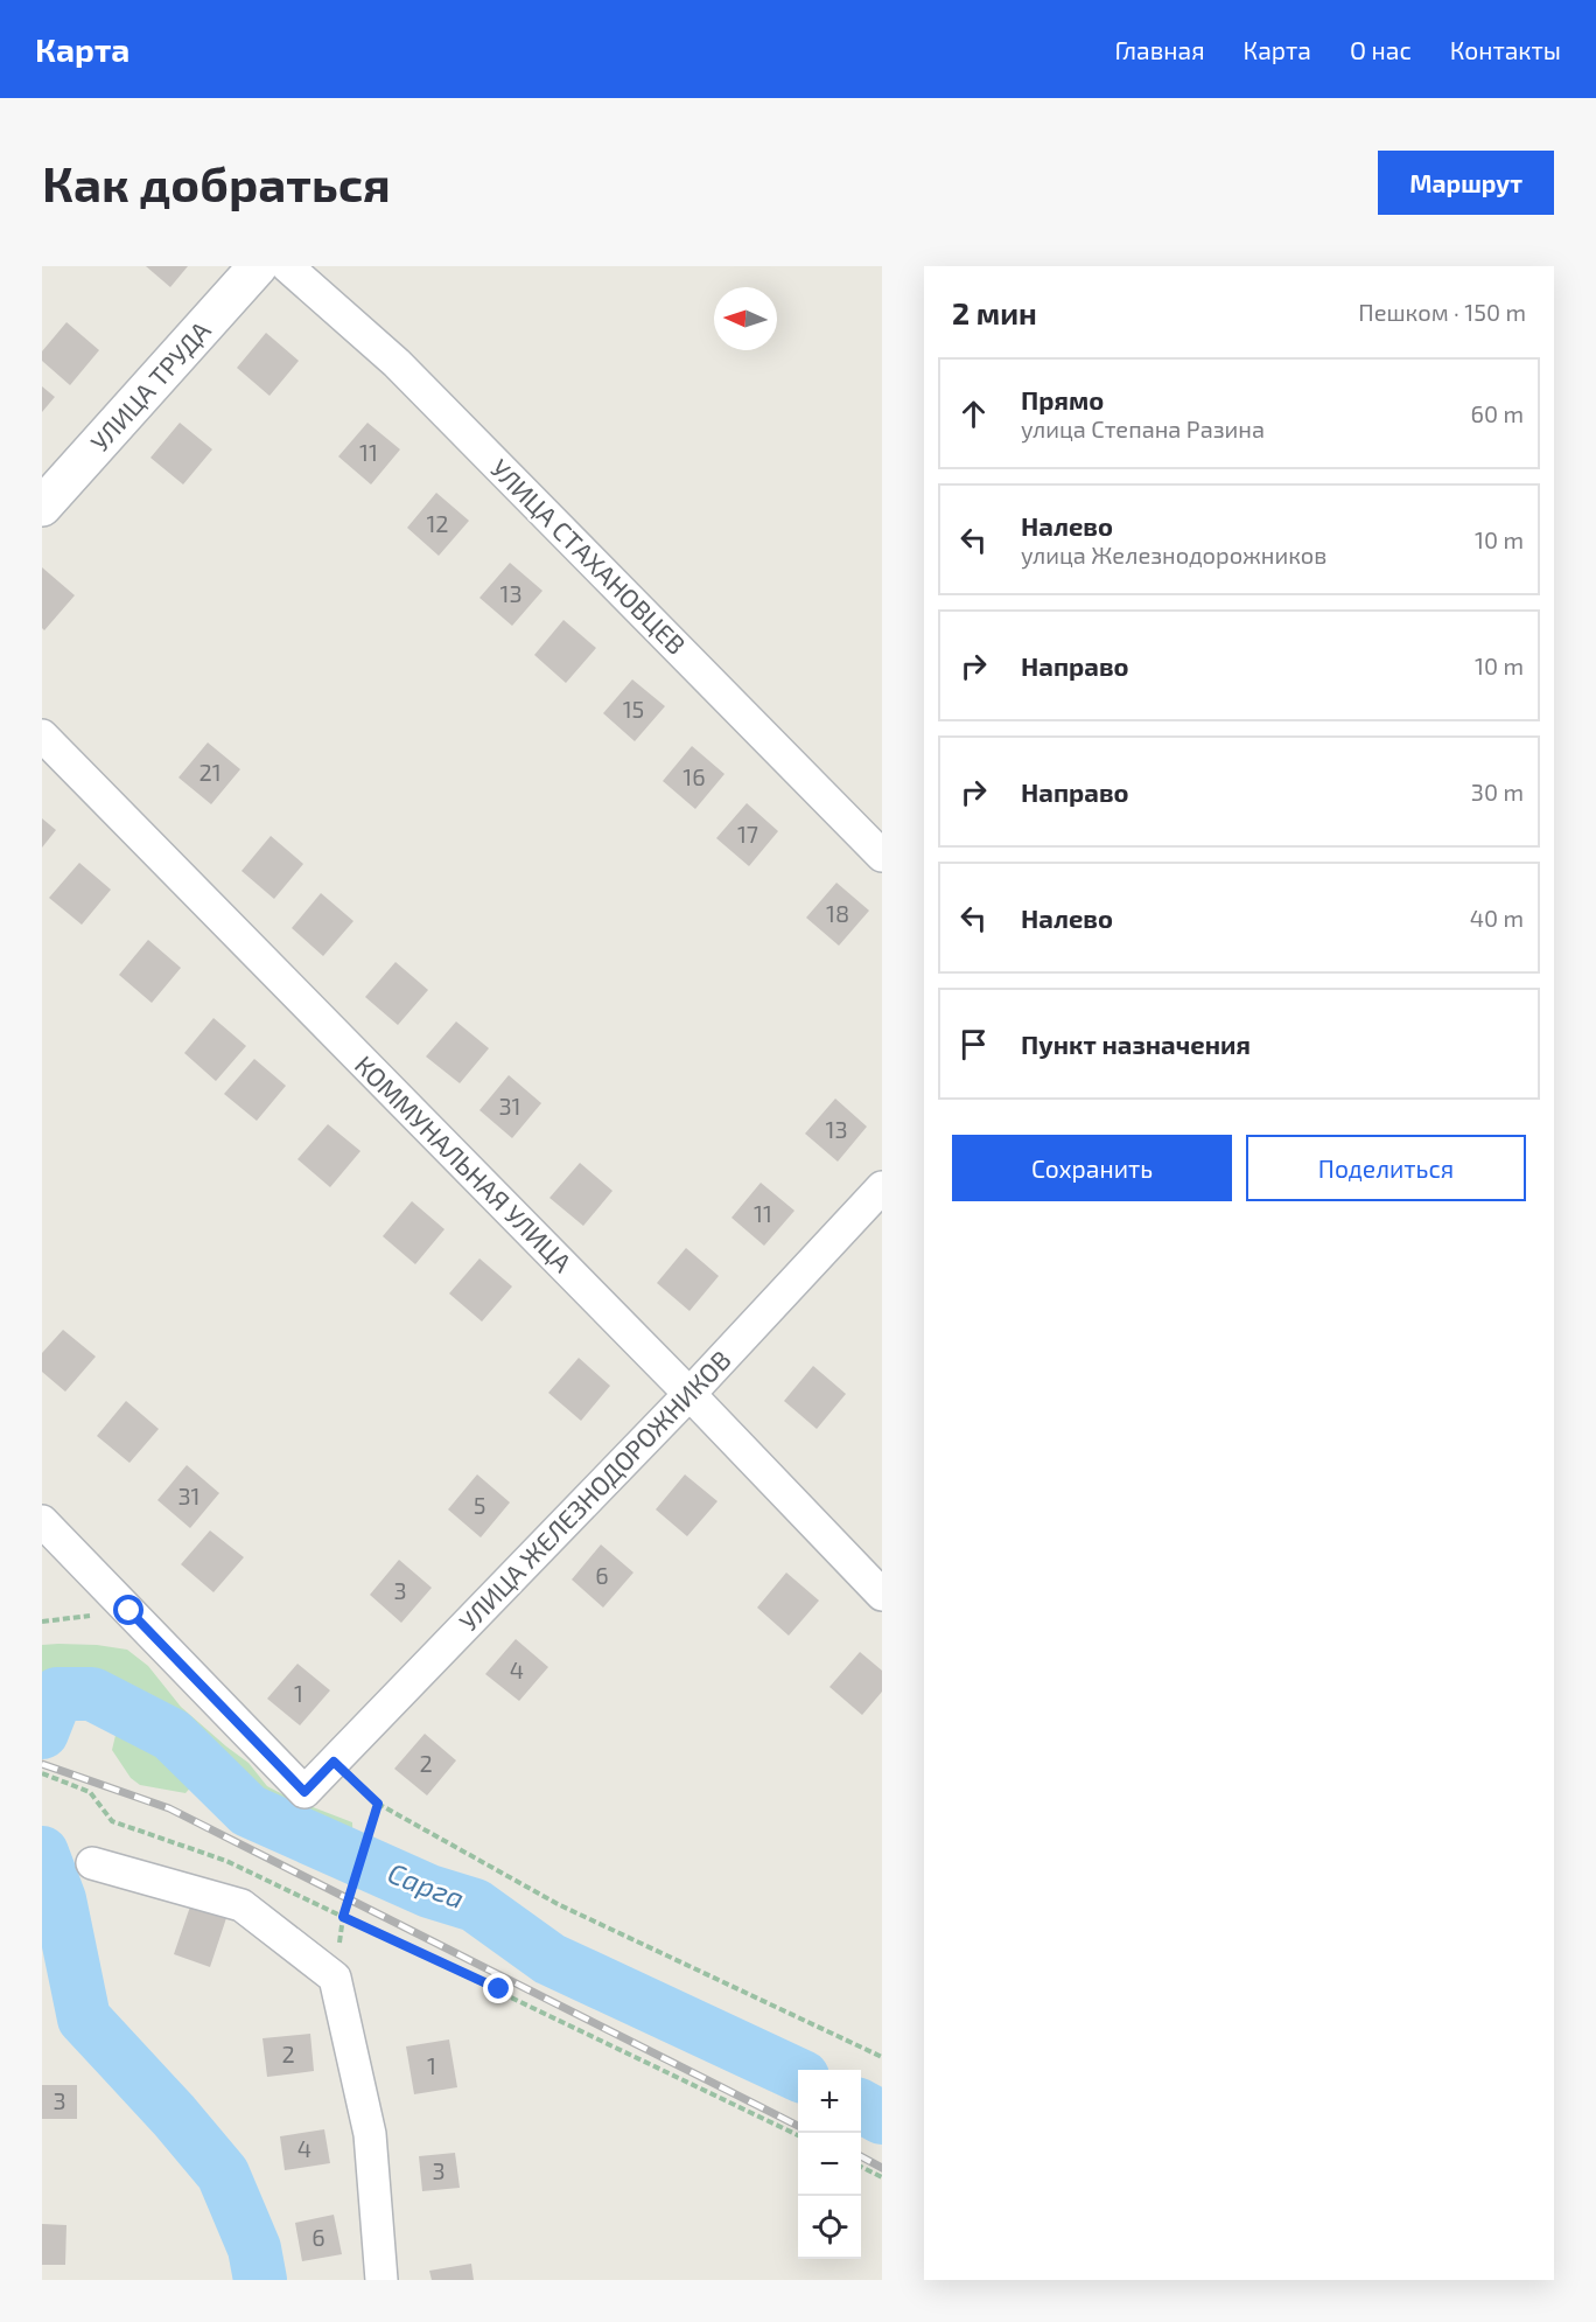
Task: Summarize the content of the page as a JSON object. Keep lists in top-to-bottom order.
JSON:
{
  "streets": {
    "street": [
      "УЛИЦА ТРУДА",
      "УЛИЦА СТАХАНОВЦЕВ",
      "КОММУНАЛЬНАЯ УЛИЦА",
      "УЛИЦА ЖЕЛЕЗНОДОРОЖНИКОВ"
    ]
  },
  "crossings": [
    ["КОММУНАЛЬНАЯ УЛИЦА", "УЛИЦА ЖЕЛЕЗНОДОРОЖНИКОВ"]
  ],
  "water": ["Сарга"],
  "house_numbers": [
    "11",
    "12",
    "13",
    "15",
    "21",
    "16",
    "17",
    "18",
    "31",
    "13",
    "11",
    "31",
    "5",
    "6",
    "3",
    "4",
    "1",
    "2",
    "2",
    "1",
    "3",
    "4",
    "3",
    "6"
  ],
  "north": "left",
  "page": {
    "header": "Карта",
    "nav": [
      "Главная",
      "Карта",
      "О нас",
      "Контакты"
    ],
    "buttons": [
      "Маршрут",
      ["Сохранить", "Поделиться"]
    ],
    "title": "Как добраться",
    "heading": ["2 мин", "Пешком · 150 m"],
    "list": [
      ["Прямо", "улица Степана Разина", "60 m"],
      ["Налево", "улица Железнодорожников", "10 m"],
      ["Направо", "10 m"],
      ["Направо", "30 m"],
      ["Налево", "40 m"],
      "Пункт назначения"
    ],
    "map_buttons": ["+", "−"]
  }
}
